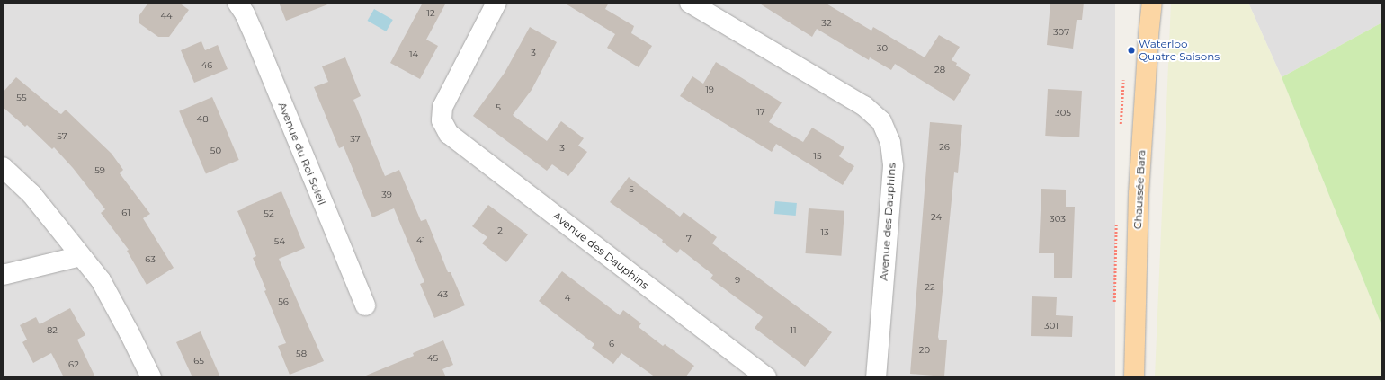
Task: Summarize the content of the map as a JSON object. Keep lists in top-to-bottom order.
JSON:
{
  "streets": {
    "main road": ["Chaussée Bara"],
    "street": ["Avenue du Roi Soleil", "Avenue des Dauphins"]
  },
  "places": ["Waterloo Quatre Saisons"],
  "house_numbers": [
    "12",
    "44",
    "32",
    "307",
    "30",
    "3",
    "14",
    "46",
    "28",
    "19",
    "55",
    "5",
    "17",
    "305",
    "48",
    "57",
    "37",
    "26",
    "3",
    "50",
    "15",
    "59",
    "5",
    "39",
    "61",
    "52",
    "24",
    "303",
    "2",
    "13",
    "7",
    "41",
    "54",
    "63",
    "9",
    "22",
    "43",
    "4",
    "56",
    "301",
    "82",
    "11",
    "6",
    "20",
    "58",
    "45",
    "65",
    "62"
  ]
}
